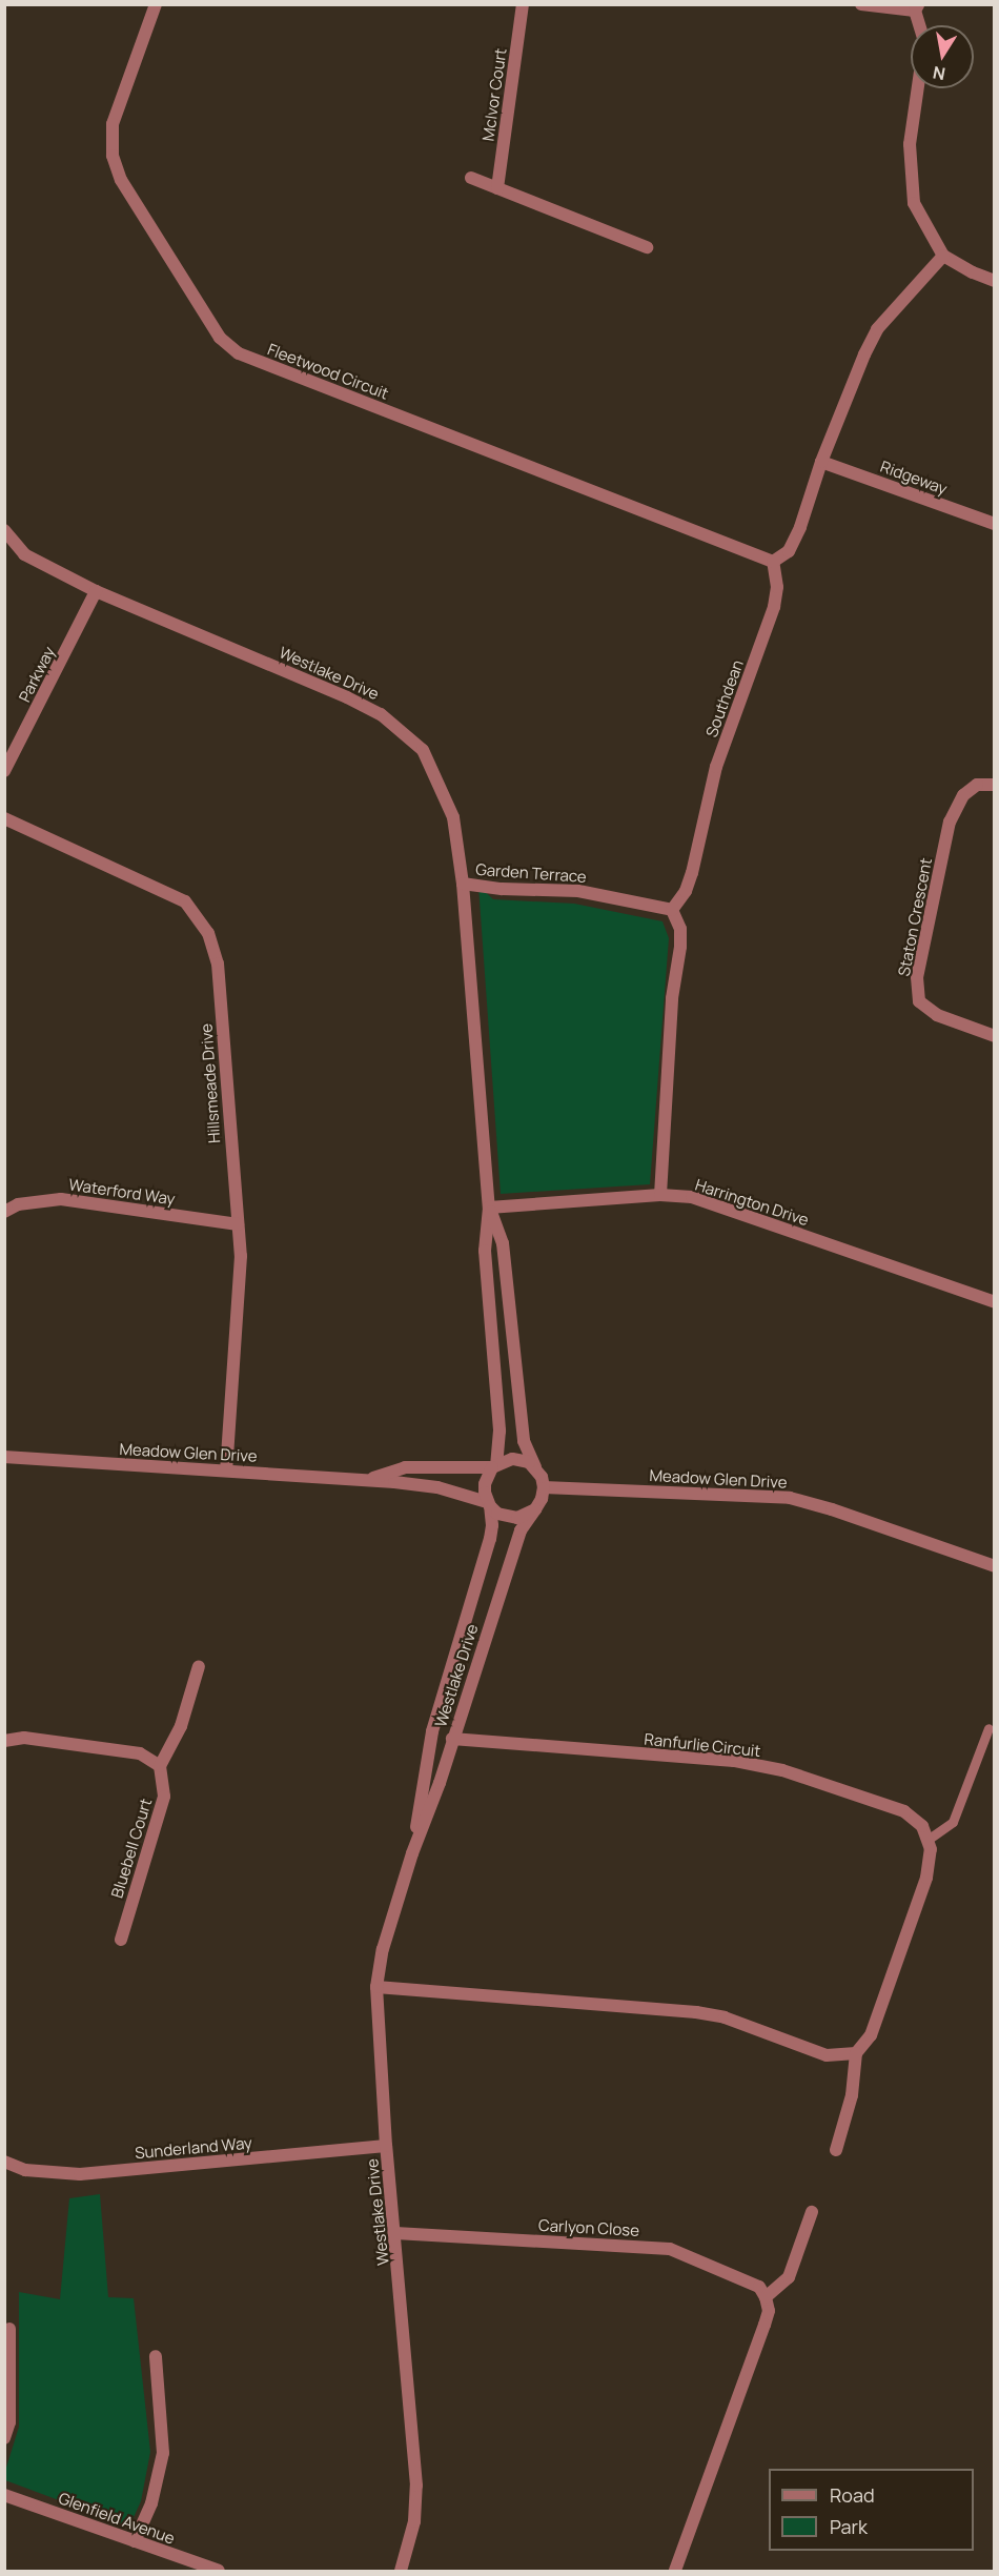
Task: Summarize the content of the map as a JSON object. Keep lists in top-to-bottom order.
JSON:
{
  "streets": {
    "street": [
      "McIvor Court",
      "Fleetwood Circuit",
      "Ridgeway",
      "Westlake Drive",
      "Parkway",
      "Southdean",
      "Garden Terrace",
      "Staton Crescent",
      "Hillsmeade Drive",
      "Waterford Way",
      "Harrington Drive",
      "Meadow Glen Drive",
      "Ranfurlie Circuit",
      "Bluebell Court",
      "Sunderland Way",
      "Carlyon Close",
      "Glenfield Avenue"
    ]
  },
  "crossings": [
    ["Fleetwood Circuit", "Southdean"],
    ["Westlake Drive", "Parkway"],
    ["Westlake Drive", "Garden Terrace"],
    ["Westlake Drive", "Harrington Drive"],
    ["Westlake Drive", "Meadow Glen Drive"],
    ["Westlake Drive", "Ranfurlie Circuit"],
    ["Westlake Drive", "Sunderland Way"],
    ["Westlake Drive", "Carlyon Close"],
    ["Southdean", "Garden Terrace"],
    ["Hillsmeade Drive", "Waterford Way"],
    ["Hillsmeade Drive", "Meadow Glen Drive"]
  ],
  "legend": ["Road", "Park"],
  "north": "bottom"
}
